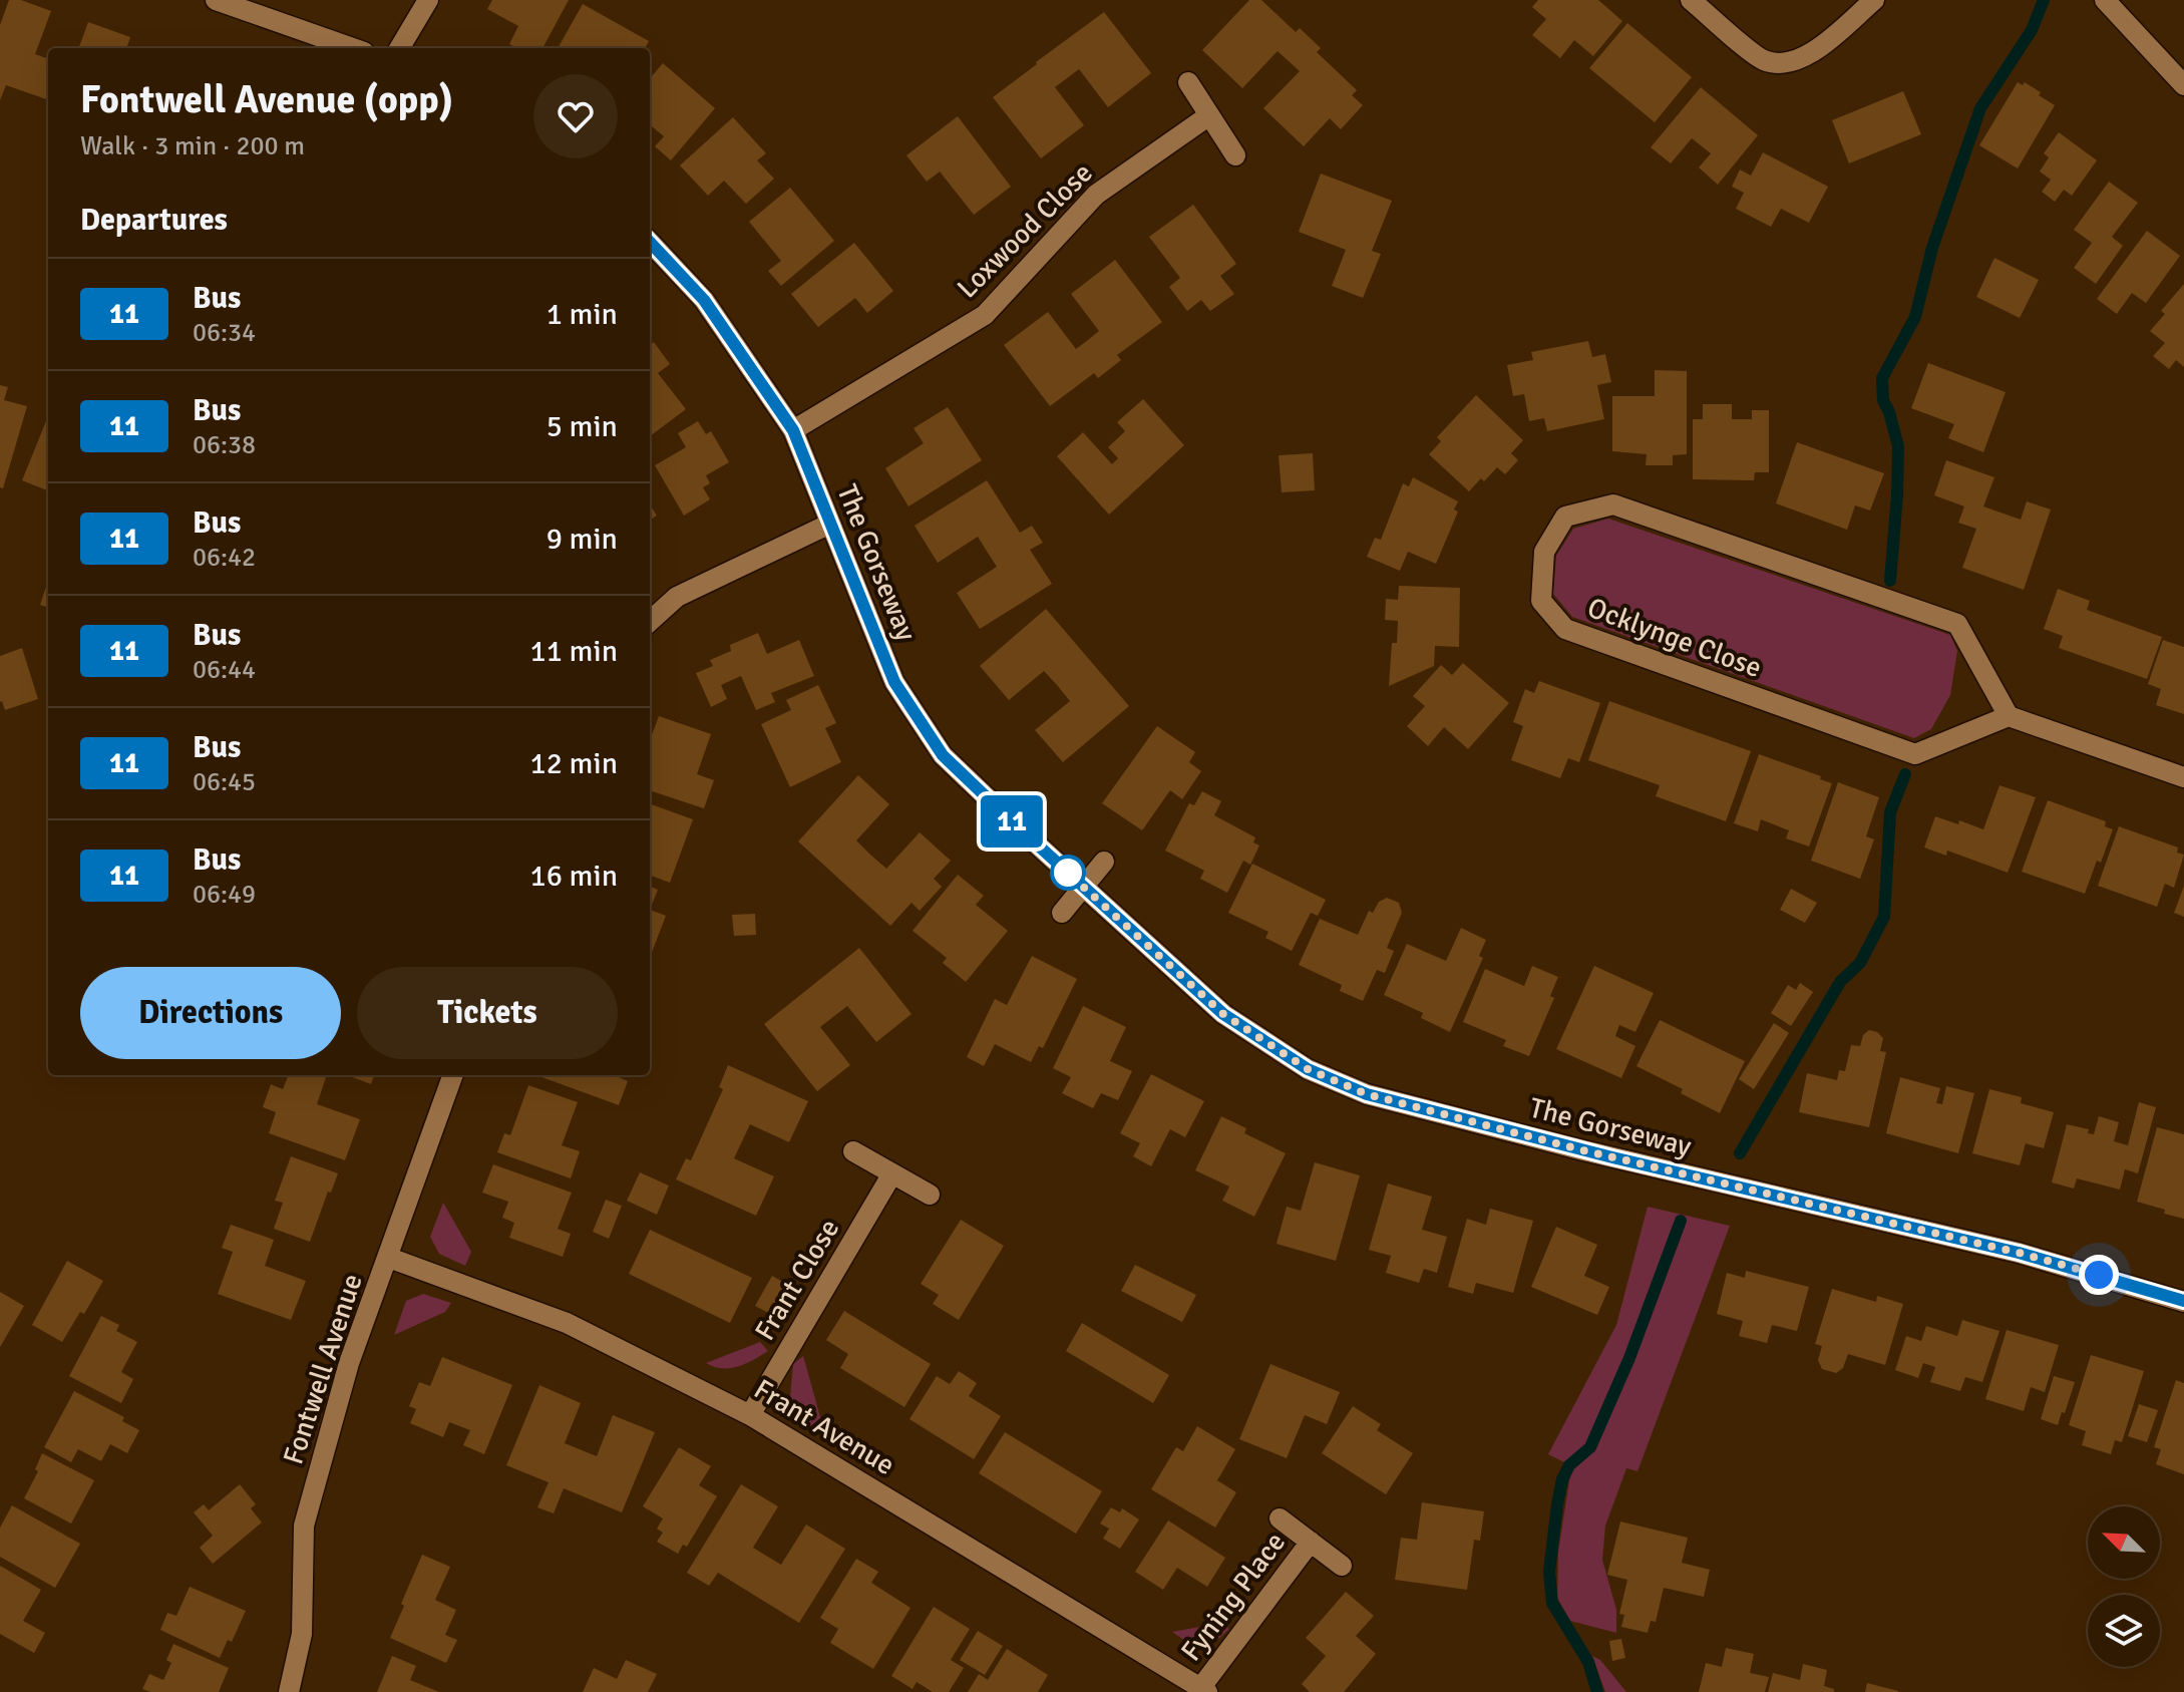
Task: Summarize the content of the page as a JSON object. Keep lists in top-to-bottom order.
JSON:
{
  "streets": {
    "street": [
      "Loxwood Close",
      "The Gorseway",
      "Ocklynge Close",
      "Frant Close",
      "Fontwell Avenue",
      "Frant Avenue",
      "Fyning Place"
    ]
  },
  "crossings": [
    ["Loxwood Close", "The Gorseway"],
    ["Frant Close", "Frant Avenue"],
    ["Fontwell Avenue", "Frant Avenue"],
    ["Frant Avenue", "Fyning Place"]
  ],
  "lines": ["bus line 11"],
  "north": "top left",
  "page": {
    "on_map": "11",
    "heading": [
      ["Fontwell Avenue (opp)", "Walk · 3 min · 200 m"],
      "Departures"
    ],
    "list": [
      {
        "mark": "11",
        "name": "Bus",
        "note": "06:34",
        "value": "1 min"
      },
      {
        "mark": "11",
        "name": "Bus",
        "note": "06:38",
        "value": "5 min"
      },
      {
        "mark": "11",
        "name": "Bus",
        "note": "06:42",
        "value": "9 min"
      },
      {
        "mark": "11",
        "name": "Bus",
        "note": "06:44",
        "value": "11 min"
      },
      {
        "mark": "11",
        "name": "Bus",
        "note": "06:45",
        "value": "12 min"
      },
      {
        "mark": "11",
        "name": "Bus",
        "note": "06:49",
        "value": "16 min"
      }
    ],
    "buttons": ["Directions", "Tickets"]
  }
}
